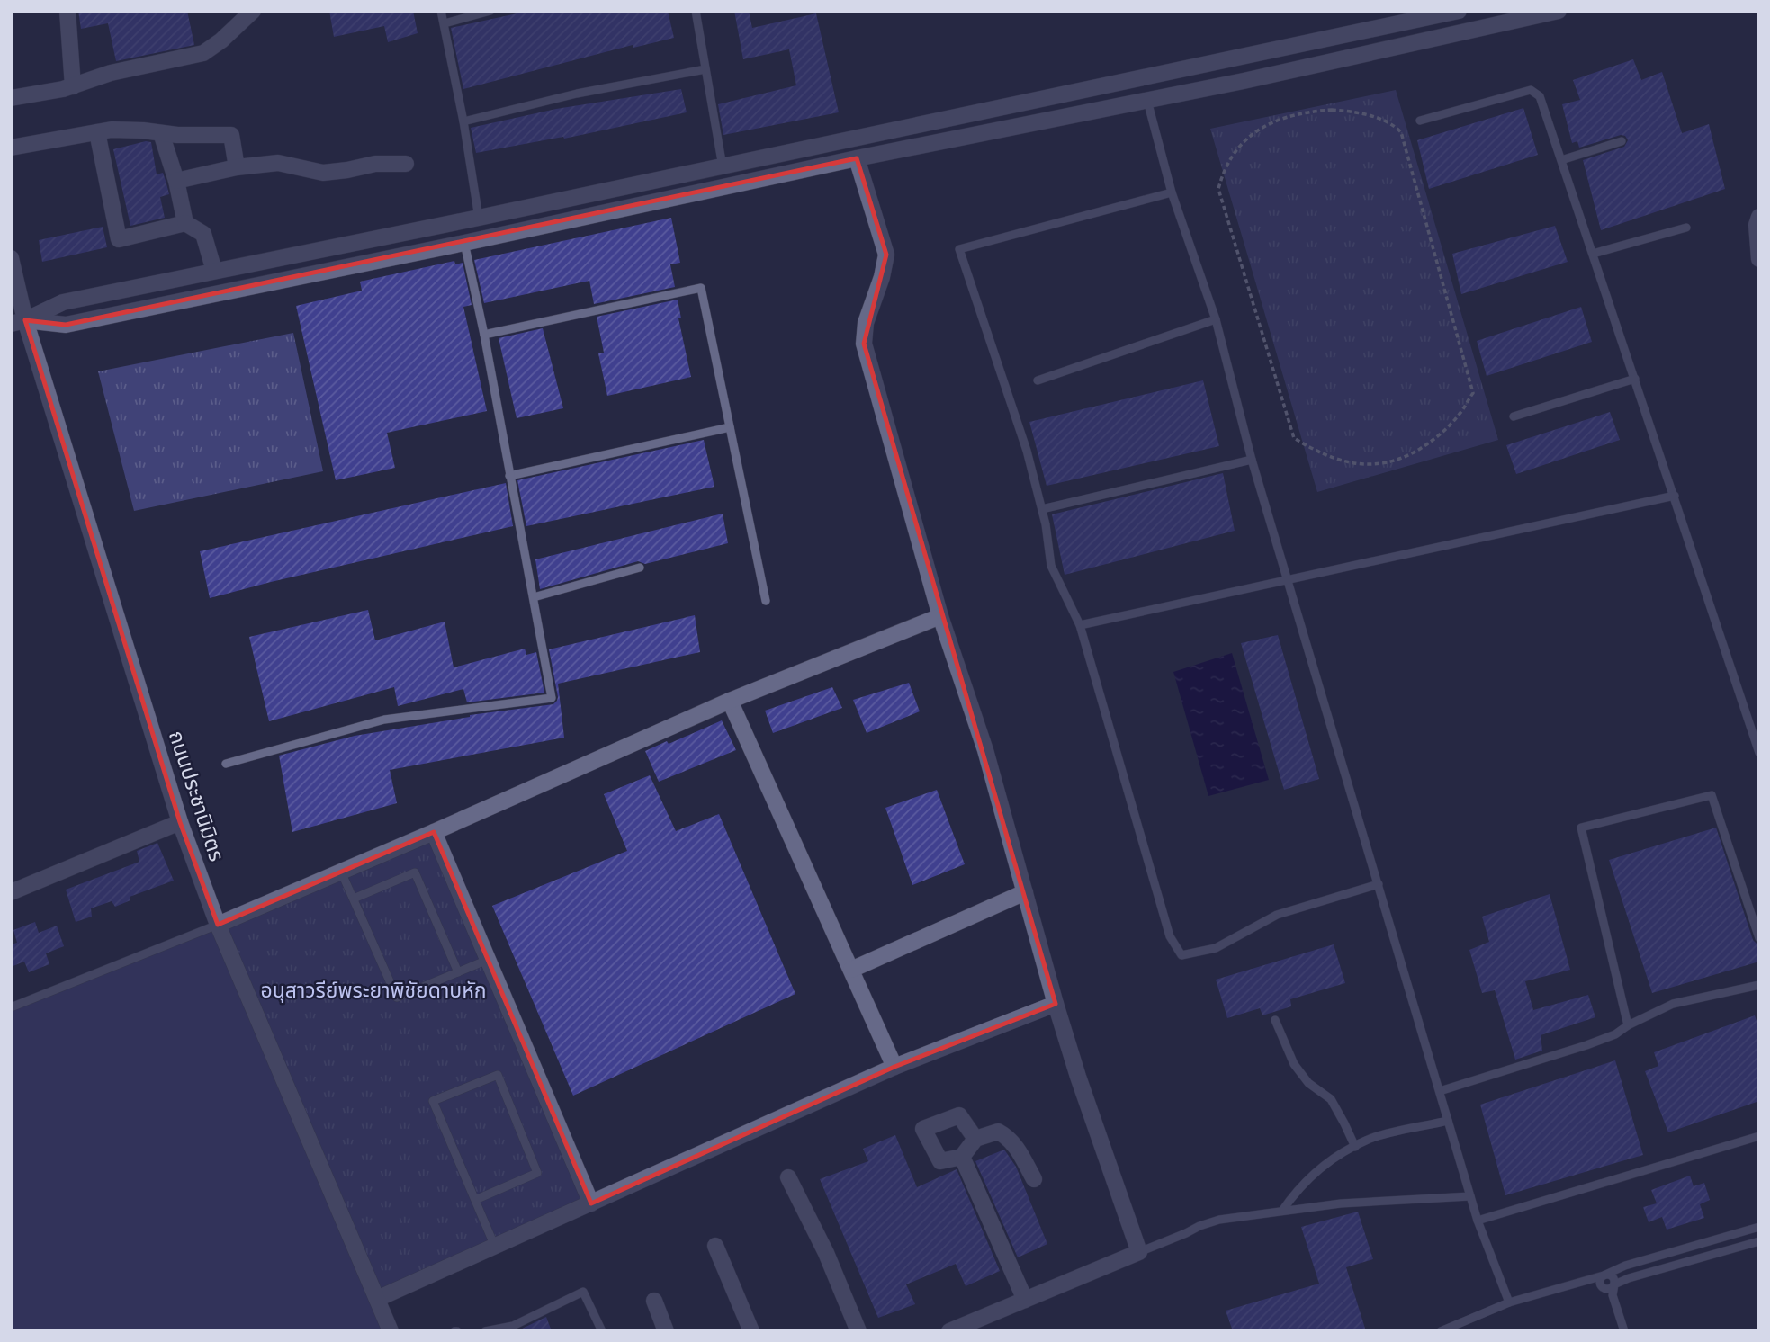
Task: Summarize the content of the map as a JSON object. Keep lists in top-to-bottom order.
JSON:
{
  "streets": {
    "street": ["ถนนประชานิมิตร"]
  },
  "parks": ["อนุสาวรีย์พระยาพิชัยดาบหัก"]
}
